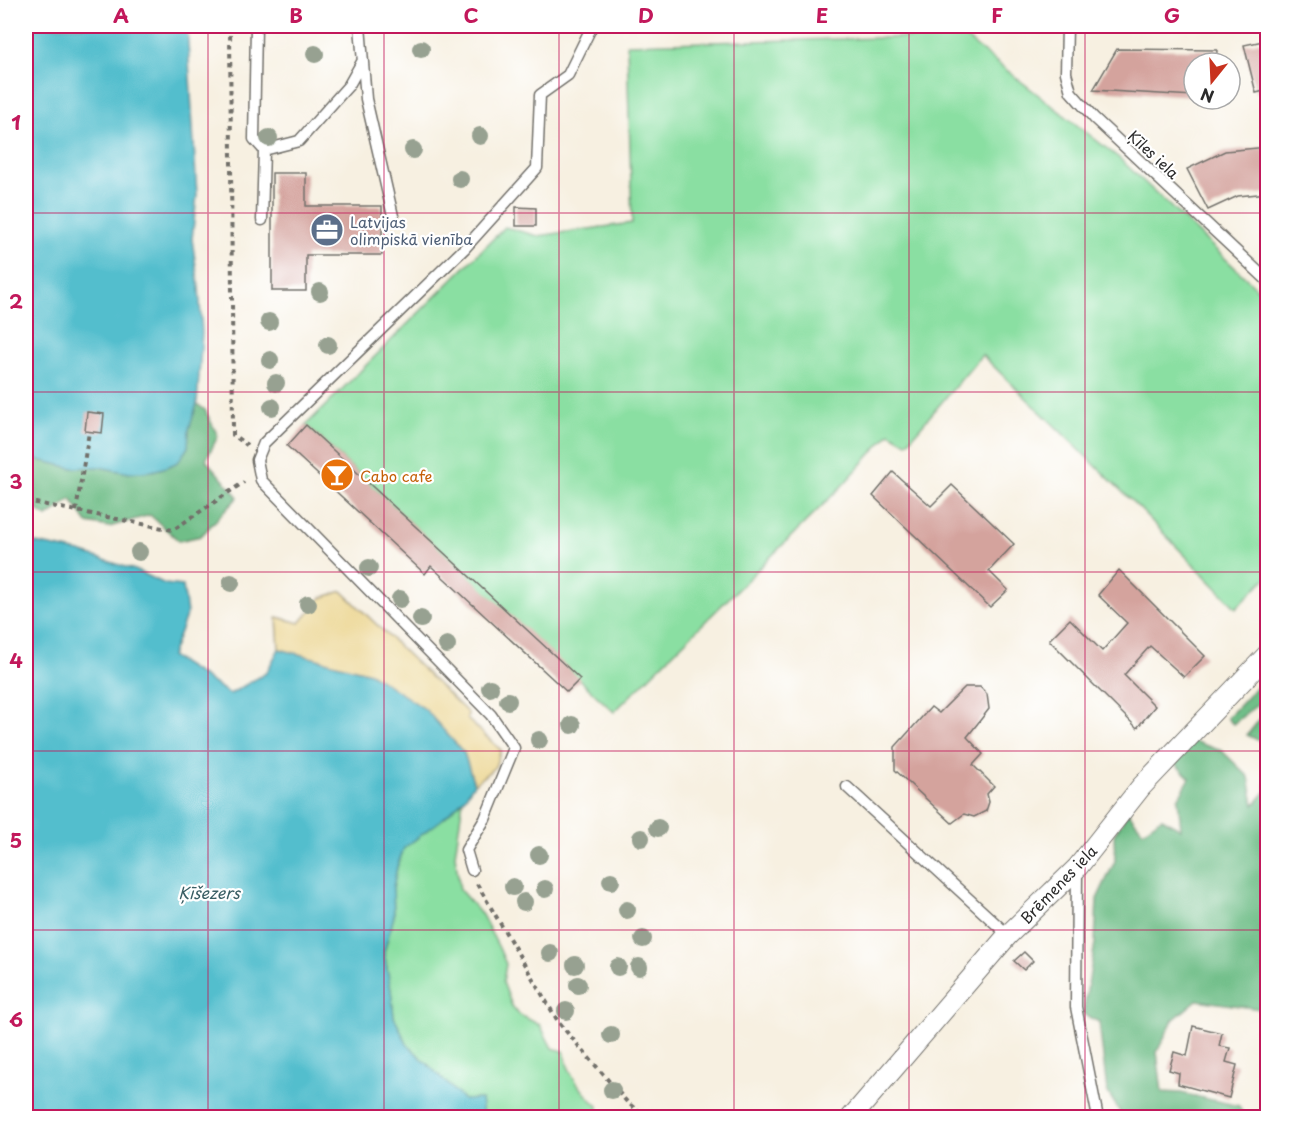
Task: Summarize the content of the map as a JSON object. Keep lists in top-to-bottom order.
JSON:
{
  "streets": {
    "street": ["Brēmenes iela"],
    "lane": ["Ķīles iela"]
  },
  "water": ["Ķīšezers"],
  "places": {
    "office": ["Latvijas olimpiskā vienība"],
    "bar": ["Cabo cafe"]
  },
  "north": "bottom",
  "grid": {
    "columns": [
      "A",
      "B",
      "C",
      "D",
      "E",
      "F",
      "G"
    ],
    "rows": [
      "1",
      "2",
      "3",
      "4",
      "5",
      "6"
    ]
  }
}
